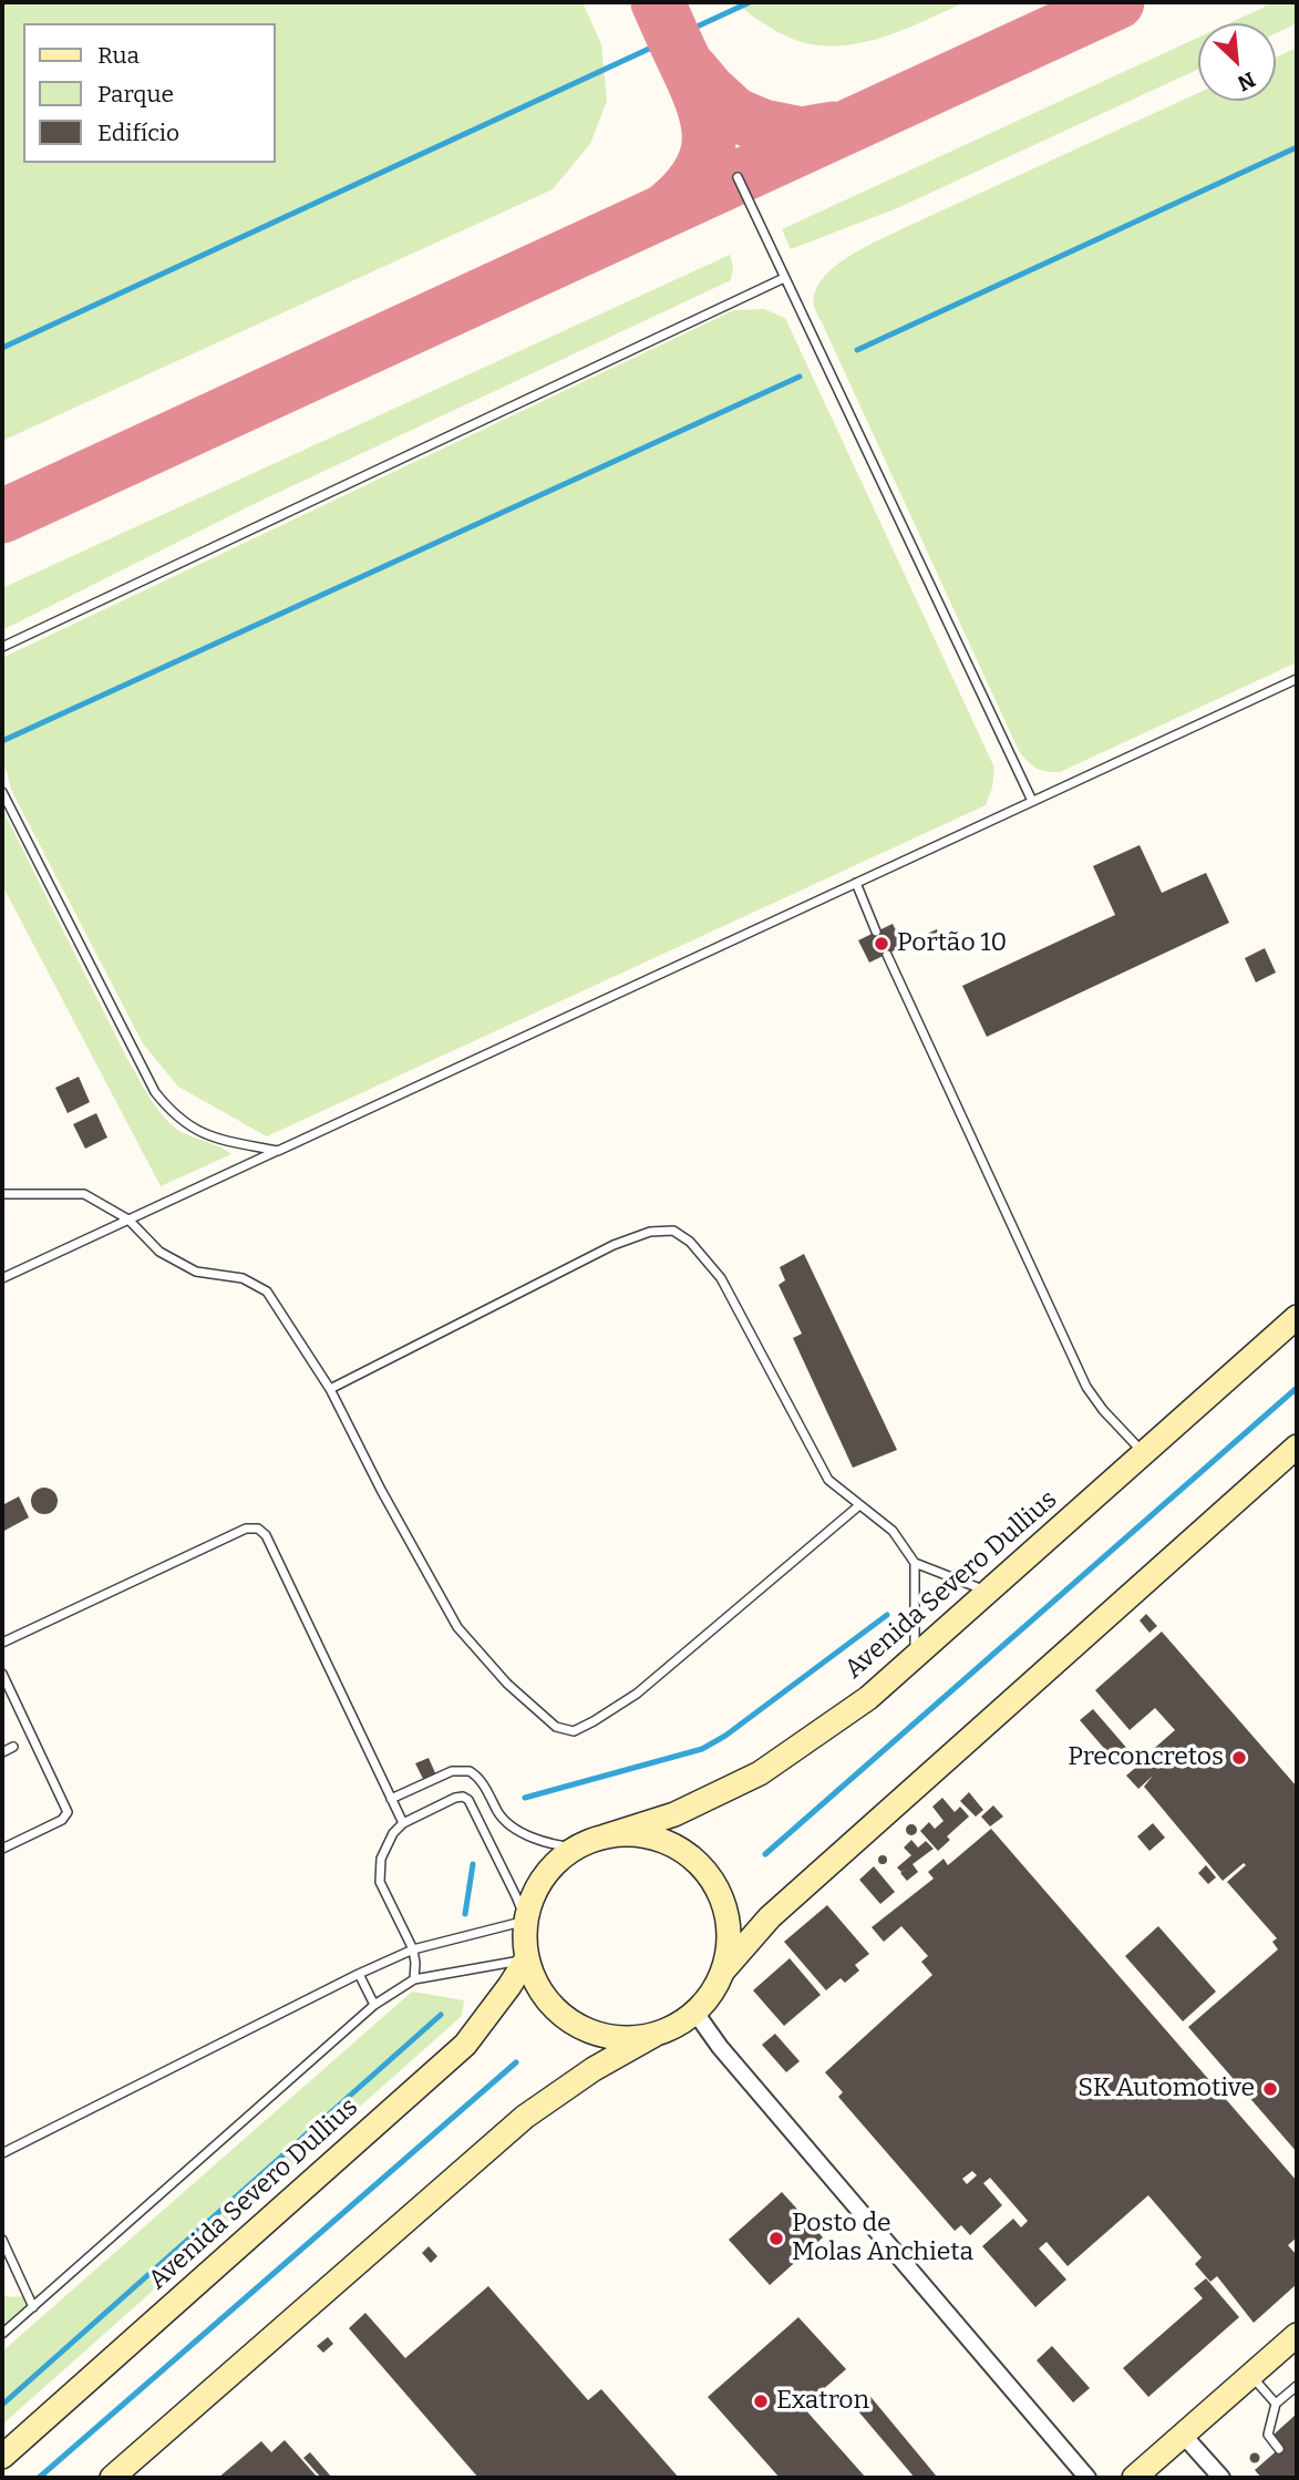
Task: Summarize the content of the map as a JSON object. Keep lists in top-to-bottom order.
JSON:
{
  "streets": {
    "main road": ["Avenida Severo Dullius"]
  },
  "places": [
    "Portão 10",
    "Preconcretos",
    "SK Automotive",
    "Posto de Molas Anchieta",
    "Exatron"
  ],
  "legend": ["Rua", "Parque", "Edifício"],
  "north": "bottom right"
}
